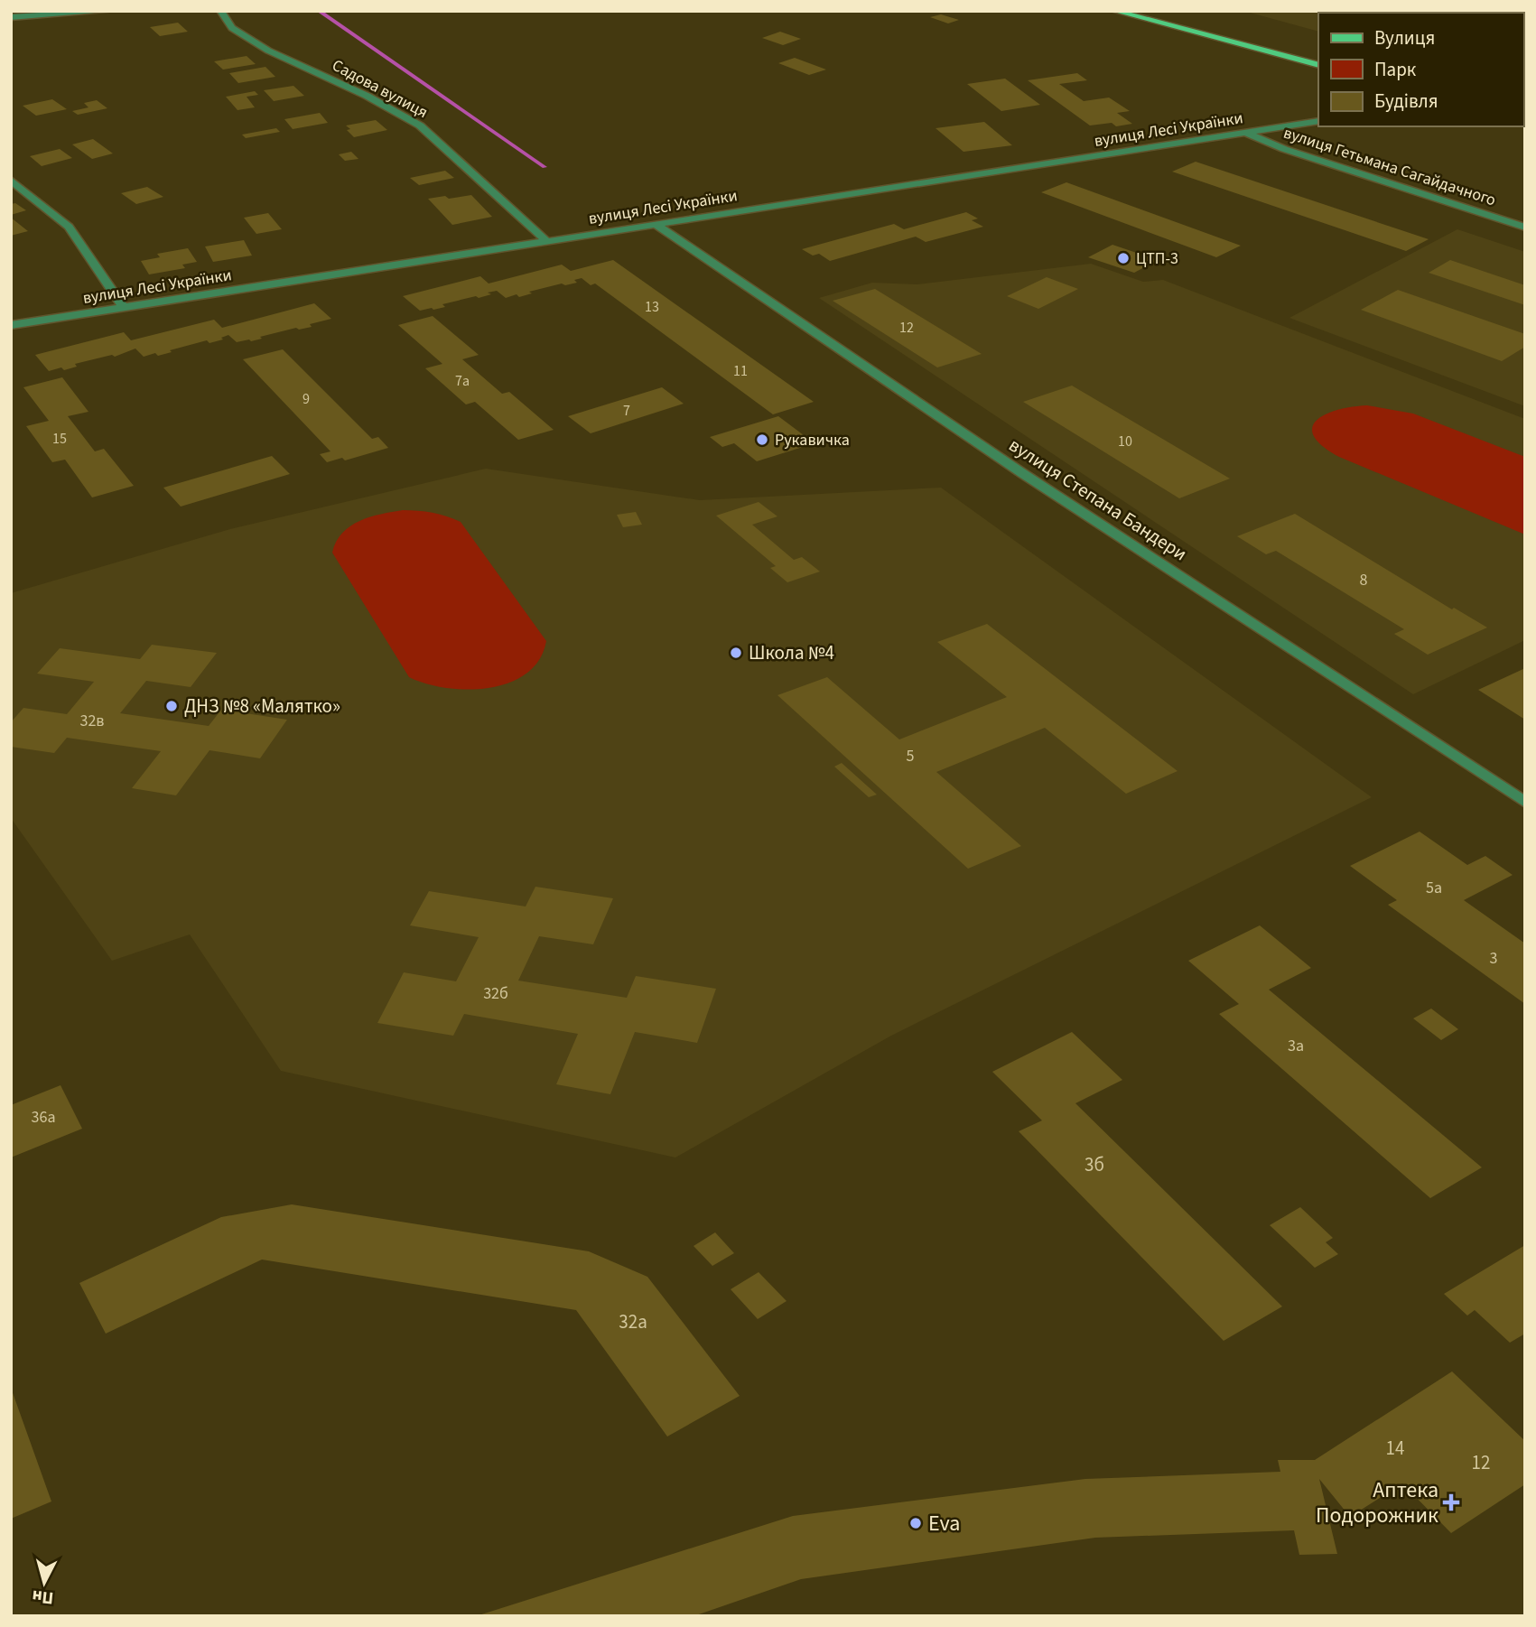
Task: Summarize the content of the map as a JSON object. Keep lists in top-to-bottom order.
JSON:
{
  "streets": {
    "street": [
      "Садова вулиця",
      "вулиця Лесі Українки",
      "вулиця Гетьмана Сагайдачного",
      "вулиця Степана Бандери"
    ]
  },
  "crossings": [
    ["Садова вулиця", "вулиця Лесі Українки"],
    ["вулиця Лесі Українки", "вулиця Гетьмана Сагайдачного"],
    ["вулиця Лесі Українки", "вулиця Степана Бандери"]
  ],
  "places": {
    "other": [
      "ЦТП-3",
      "Рукавичка",
      "Школа №4",
      "ДНЗ №8 «Малятко»",
      "Eva"
    ],
    "health": ["Аптека Подорожник"]
  },
  "house_numbers": [
    "13",
    "12",
    "11",
    "7а",
    "9",
    "7",
    "15",
    "10",
    "8",
    "32в",
    "5",
    "5а",
    "3",
    "32б",
    "3а",
    "36а",
    "3б",
    "32а",
    "14",
    "12"
  ],
  "legend": ["Вулиця", "Парк", "Будівля"],
  "north": "bottom"
}
